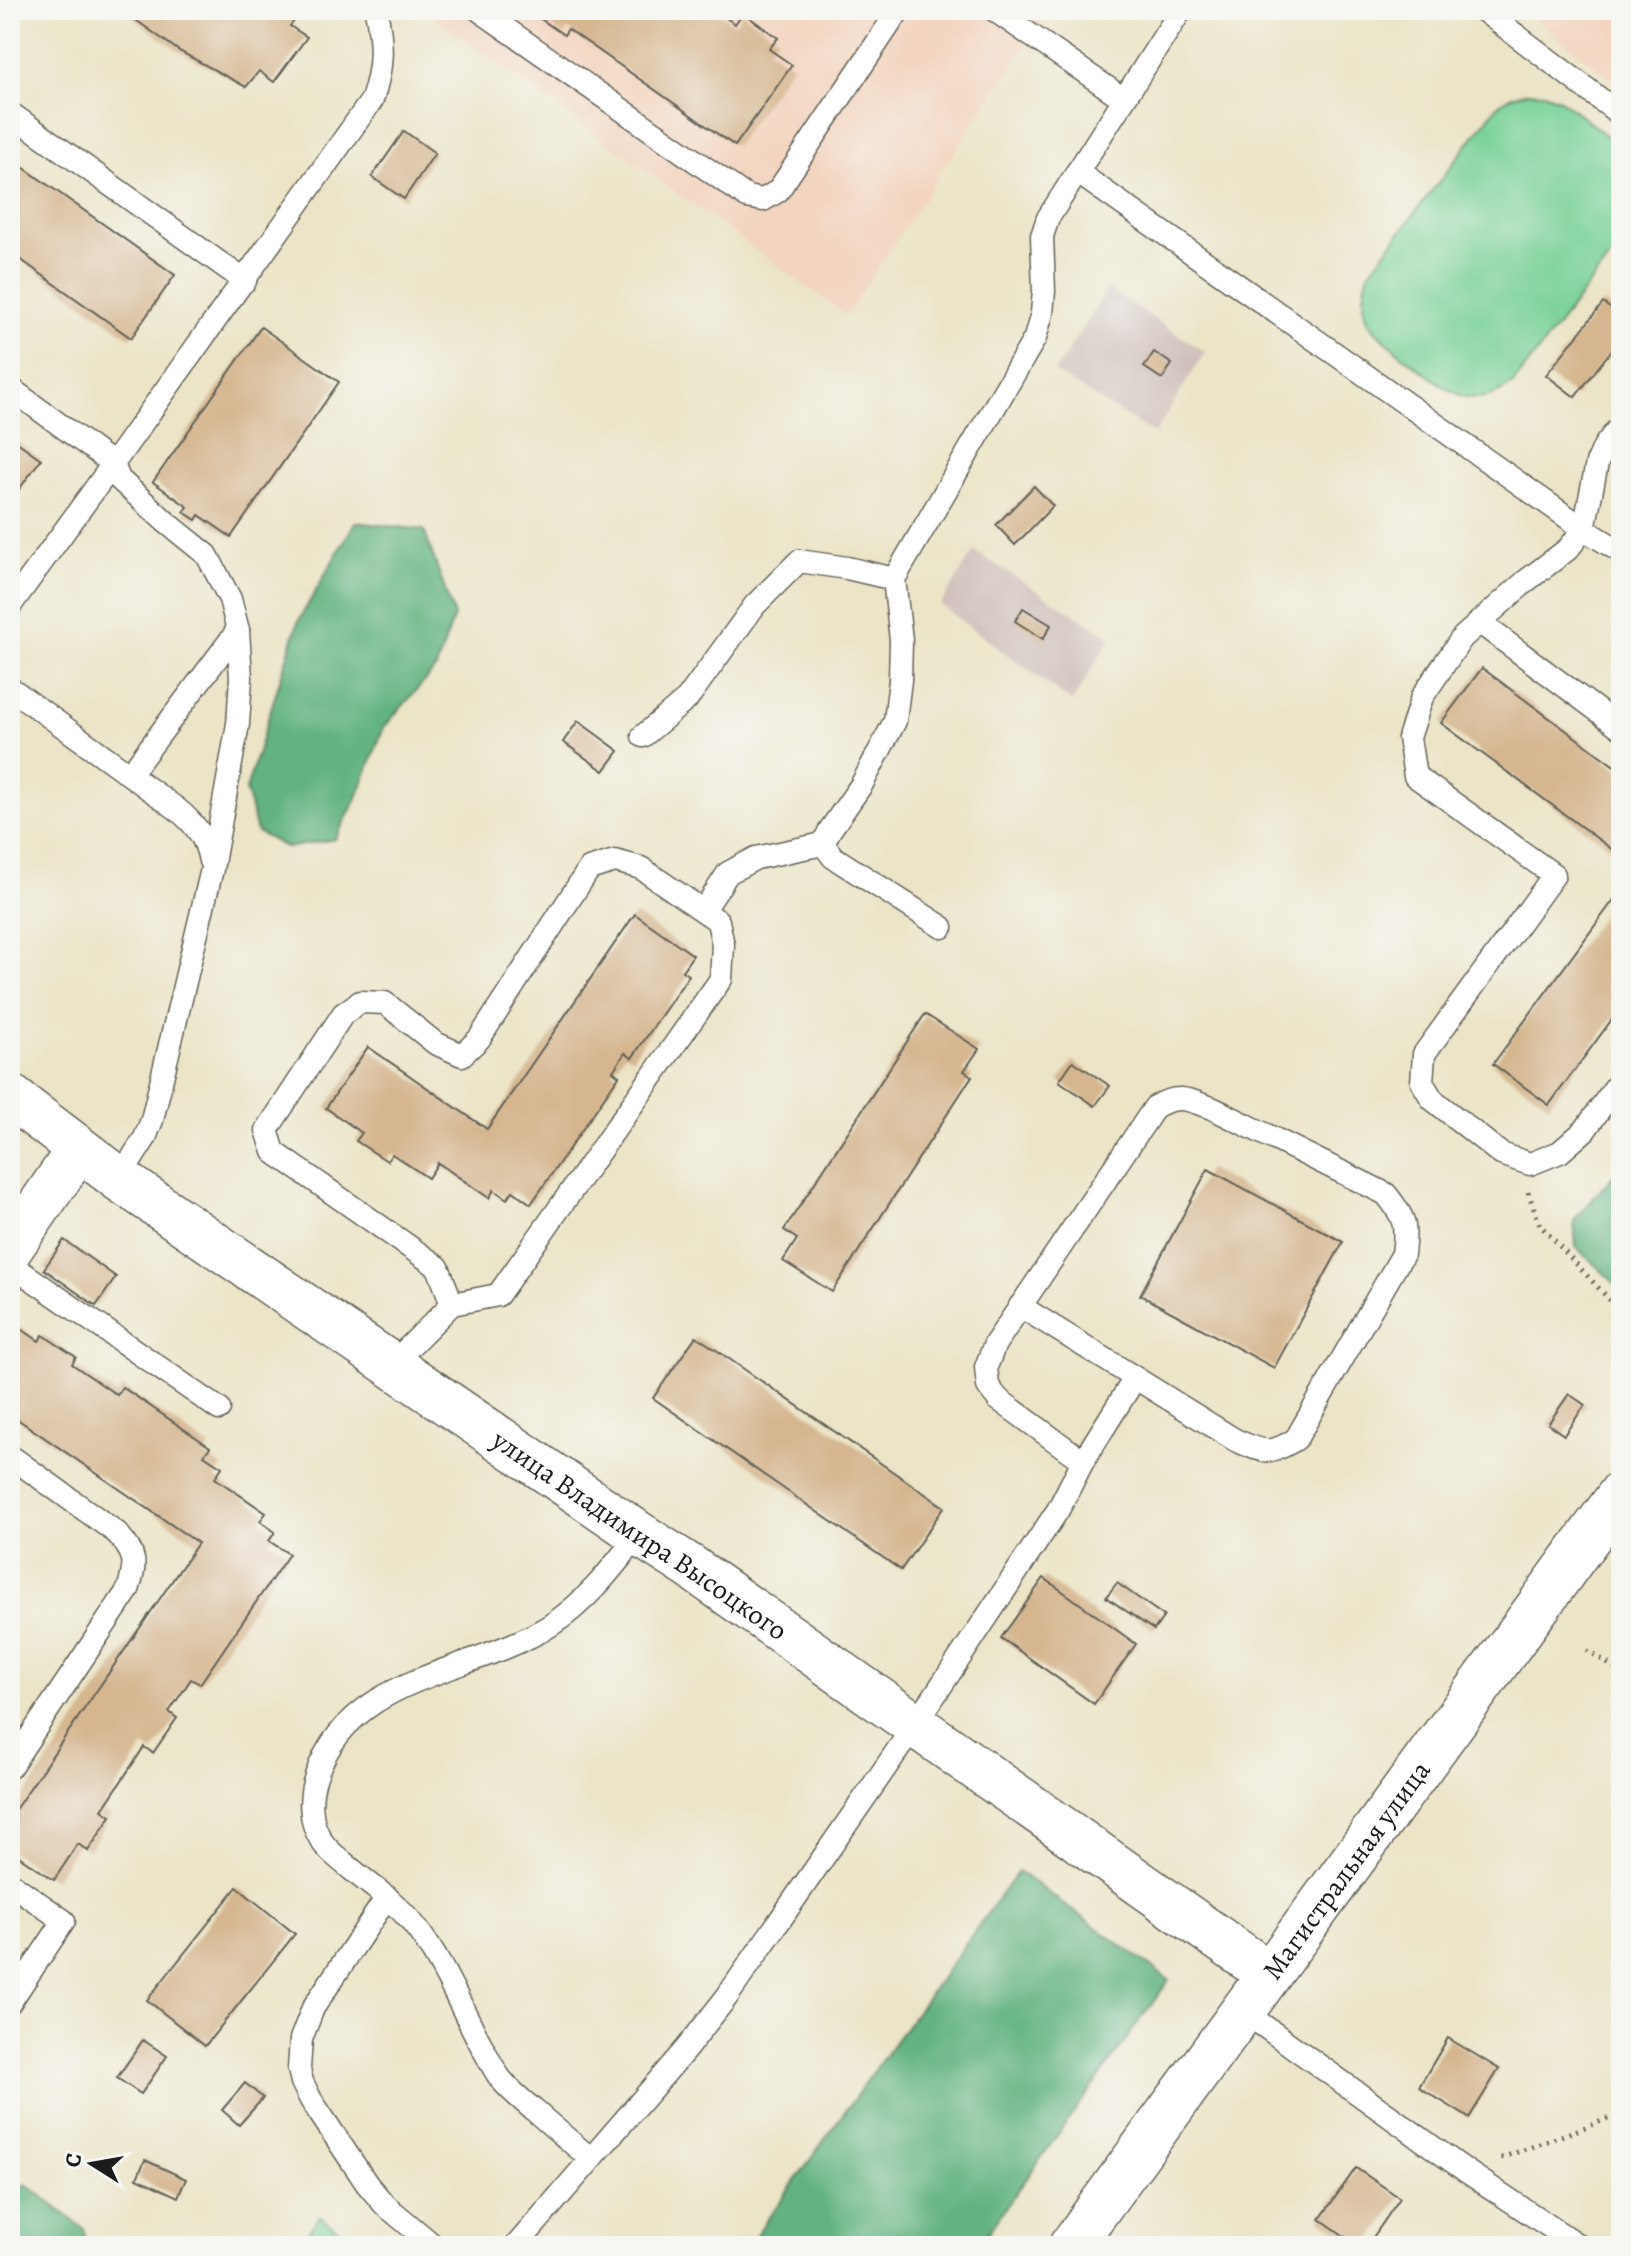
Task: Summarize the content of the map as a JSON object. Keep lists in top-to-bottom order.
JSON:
{
  "streets": {
    "street": ["улица Владимира Высоцкого", "Магистральная улица"]
  },
  "crossings": [
    ["улица Владимира Высоцкого", "Магистральная улица"]
  ],
  "north": "left"
}
